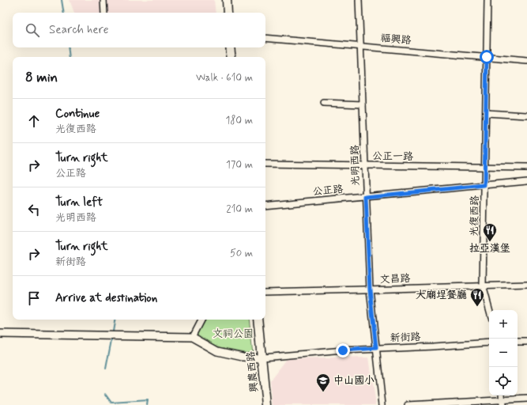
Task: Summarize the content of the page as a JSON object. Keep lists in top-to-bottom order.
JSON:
{
  "streets": {
    "main road": ["興農西路"],
    "street": [
      "福興路",
      "公正一路",
      "光明西路",
      "公正路",
      "光復西路",
      "文昌路",
      "新街路"
    ]
  },
  "crossings": [
    ["福興路", "光明西路"],
    ["福興路", "光復西路"],
    ["公正一路", "光明西路"],
    ["公正一路", "光復西路"],
    ["光明西路", "公正路"],
    ["光明西路", "文昌路"],
    ["光明西路", "新街路"],
    ["公正路", "光復西路"],
    ["光復西路", "文昌路"],
    ["新街路", "興農西路"]
  ],
  "parks": ["文祠公園"],
  "places": {
    "restaurant": ["拉亞漢堡", "大廟埕餐廳"],
    "school or university": ["中山國小"]
  },
  "page": {
    "search": "Search here",
    "heading": ["8 min", "Walk · 610 m"],
    "list": [
      ["Continue", "光復西路", "180 m"],
      ["Turn right", "公正路", "170 m"],
      ["Turn left", "光明西路", "210 m"],
      ["Turn right", "新街路", "50 m"],
      "Arrive at destination"
    ],
    "map_buttons": ["+", "−"]
  }
}
